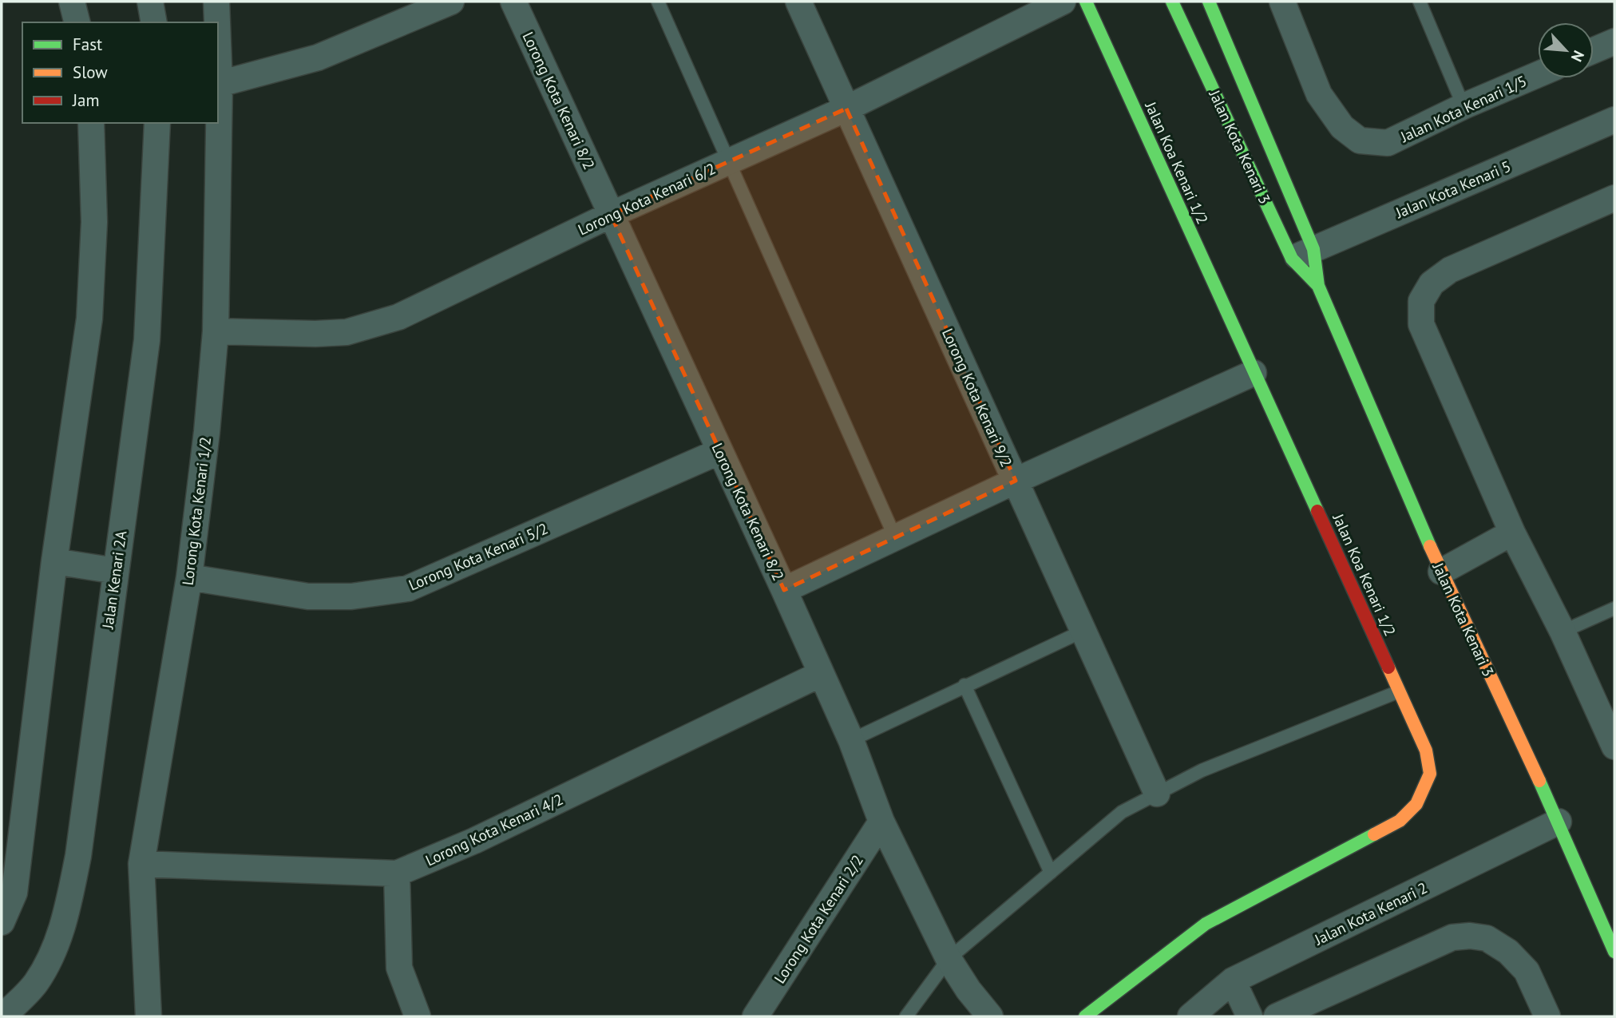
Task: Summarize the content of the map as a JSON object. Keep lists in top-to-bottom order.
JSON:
{
  "streets": {
    "main road": ["Jalan Kota Kenari 3", "Jalan Koa Kenari 1/2"],
    "street": [
      "Lorong Kota Kenari 8/2",
      "Jalan Kota Kenari 1/5",
      "Jalan Kota Kenari 5",
      "Lorong Kota Kenari 6/2",
      "Lorong Kota Kenari 9/2",
      "Lorong Kota Kenari 1/2",
      "Lorong Kota Kenari 5/2",
      "Jalan Kenari 2A",
      "Lorong Kota Kenari 4/2",
      "Jalan Kota Kenari 2",
      "Lorong Kota Kenari 2/2"
    ]
  },
  "crossings": [
    ["Lorong Kota Kenari 8/2", "Lorong Kota Kenari 6/2"],
    ["Lorong Kota Kenari 8/2", "Lorong Kota Kenari 5/2"],
    ["Lorong Kota Kenari 8/2", "Lorong Kota Kenari 4/2"],
    ["Lorong Kota Kenari 8/2", "Lorong Kota Kenari 2/2"],
    ["Jalan Kota Kenari 3", "Jalan Kota Kenari 5"],
    ["Jalan Kota Kenari 3", "Jalan Kota Kenari 2"],
    ["Lorong Kota Kenari 6/2", "Lorong Kota Kenari 9/2"],
    ["Lorong Kota Kenari 6/2", "Lorong Kota Kenari 1/2"],
    ["Lorong Kota Kenari 1/2", "Lorong Kota Kenari 5/2"],
    ["Lorong Kota Kenari 1/2", "Lorong Kota Kenari 4/2"]
  ],
  "legend": ["Fast", "Slow", "Jam"],
  "north": "bottom right"
}
